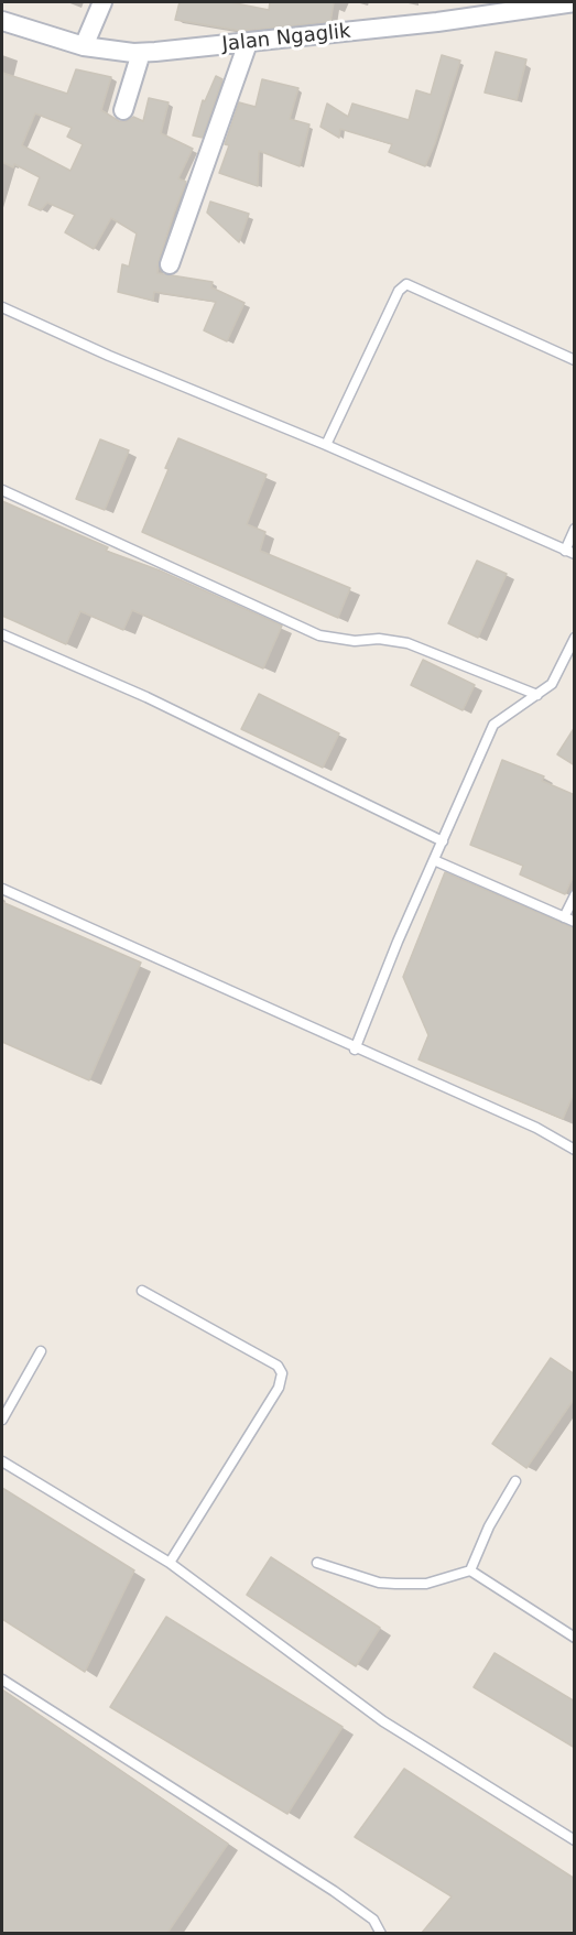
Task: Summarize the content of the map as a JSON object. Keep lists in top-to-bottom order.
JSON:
{
  "streets": {
    "street": ["Jalan Ngaglik"]
  }
}
